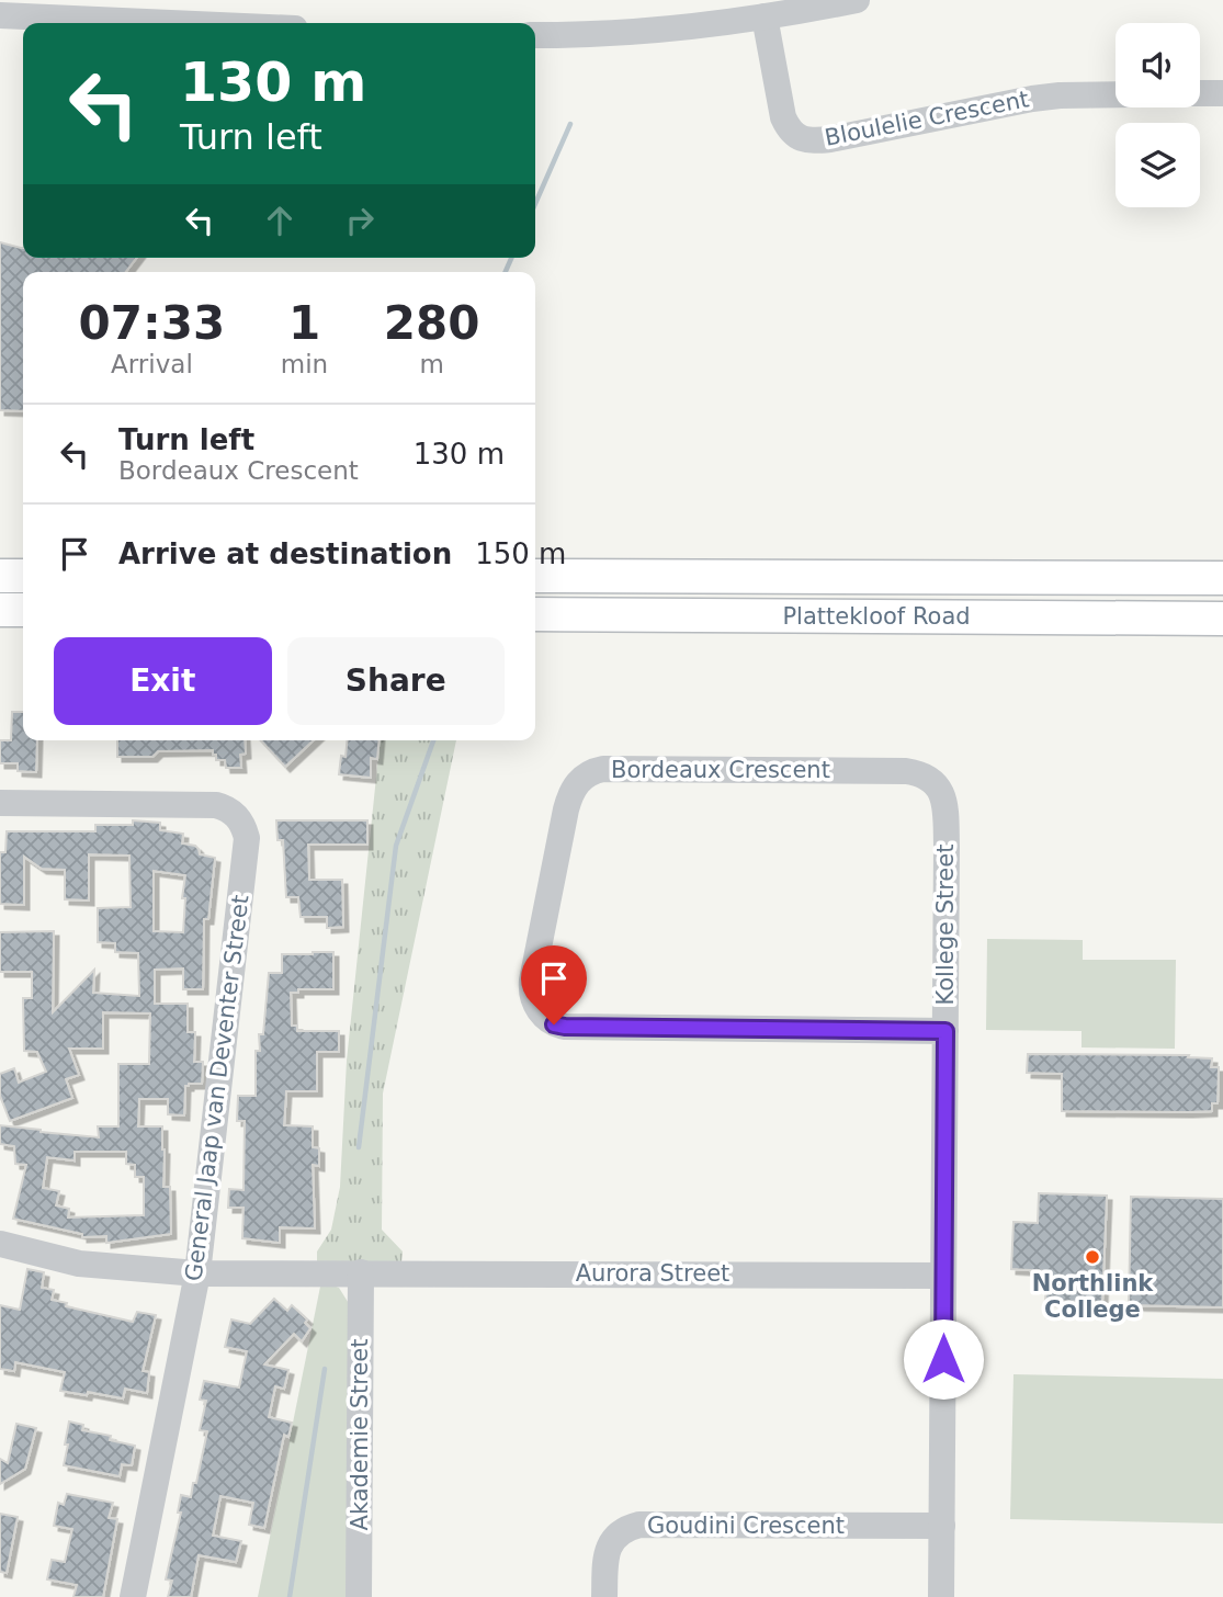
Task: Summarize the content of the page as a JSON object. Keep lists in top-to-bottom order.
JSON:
{
  "streets": {
    "main road": ["Plattekloof Road"],
    "street": [
      "Bloulelie Crescent",
      "Bordeaux Crescent",
      "Kollege Street",
      "General Jaap van Deventer Street",
      "Aurora Street",
      "Akademie Street",
      "Goudini Crescent"
    ]
  },
  "crossings": [
    ["Bordeaux Crescent", "Kollege Street"],
    ["Kollege Street", "Aurora Street"],
    ["Kollege Street", "Goudini Crescent"],
    ["General Jaap van Deventer Street", "Aurora Street"],
    ["Aurora Street", "Akademie Street"]
  ],
  "places": ["Northlink College"],
  "page": {
    "turn": ["130 m", "Turn left"],
    "eta": [
      "07:33",
      "Arrival",
      "1",
      "min",
      "280",
      "m"
    ],
    "list": [
      {
        "name": "Turn left",
        "note": "Bordeaux Crescent",
        "value": "130 m"
      },
      {
        "name": "Arrive at destination",
        "value": "150 m"
      }
    ],
    "buttons": ["Exit", "Share"]
  }
}
